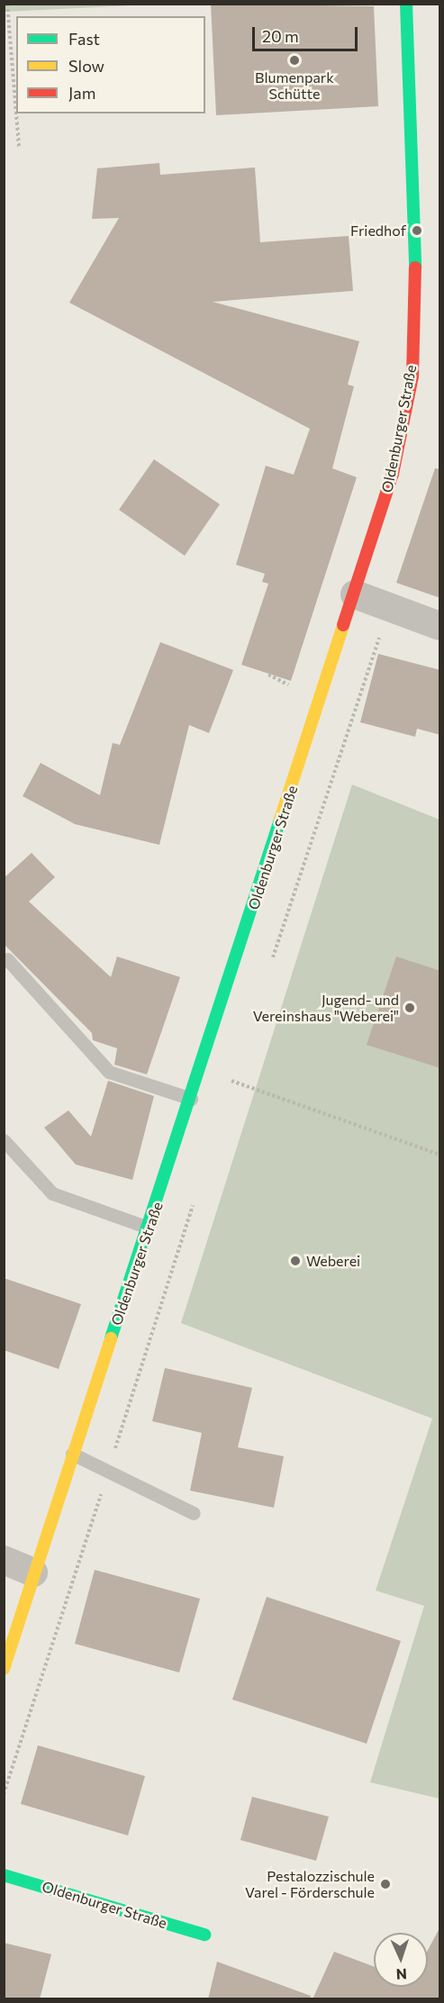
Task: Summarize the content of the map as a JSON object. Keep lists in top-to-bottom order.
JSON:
{
  "streets": {
    "main road": ["Oldenburger Straße"]
  },
  "places": [
    "Blumenpark Schütte",
    "Friedhof",
    "Jugend- und Vereinshaus \"Weberei\"",
    "Weberei",
    "Pestalozzischule Varel - Förderschule"
  ],
  "legend": ["Fast", "Slow", "Jam"],
  "scale_bar": "20 m",
  "north": "bottom"
}
